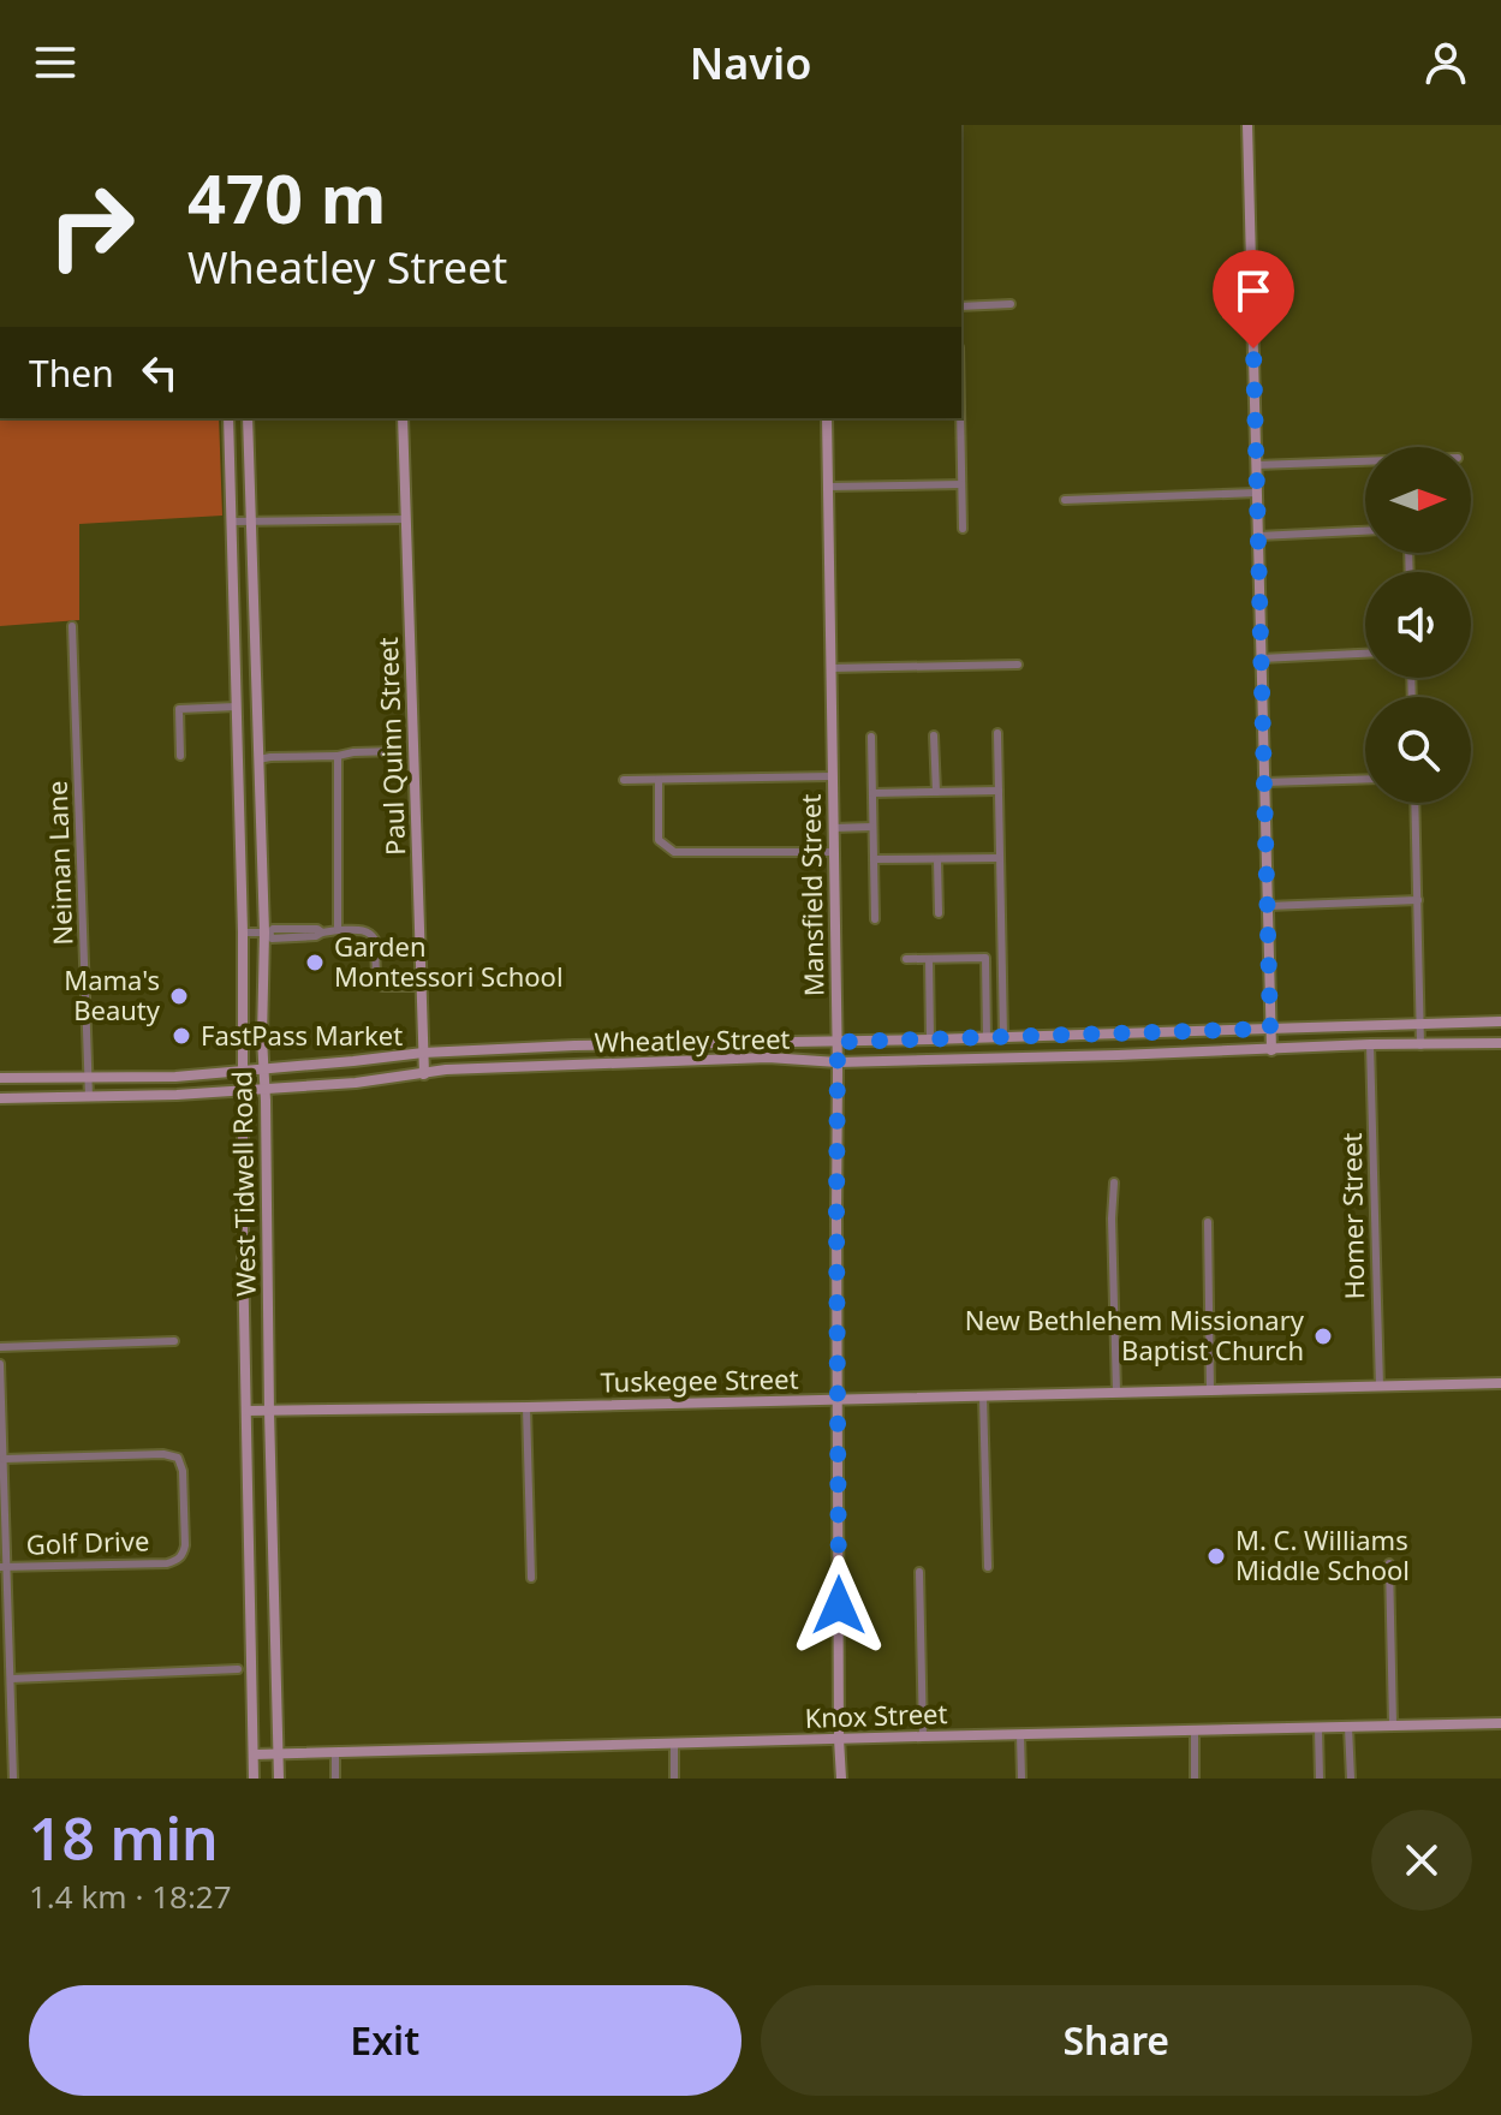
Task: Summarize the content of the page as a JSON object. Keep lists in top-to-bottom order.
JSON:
{
  "streets": {
    "main road": [
      "Paul Quinn Street",
      "Mansfield Street",
      "Wheatley Street",
      "West Tidwell Road",
      "Tuskegee Street",
      "Knox Street"
    ],
    "street": ["Neiman Lane", "Homer Street", "Golf Drive"]
  },
  "crossings": [
    ["Paul Quinn Street", "Wheatley Street"],
    ["Neiman Lane", "Wheatley Street"],
    ["Mansfield Street", "Wheatley Street"],
    ["Mansfield Street", "Tuskegee Street"],
    ["Mansfield Street", "Knox Street"],
    ["Wheatley Street", "West Tidwell Road"],
    ["Wheatley Street", "Homer Street"],
    ["West Tidwell Road", "Tuskegee Street"],
    ["West Tidwell Road", "Knox Street"],
    ["Homer Street", "Tuskegee Street"]
  ],
  "places": [
    "Garden Montessori School",
    "Mama's Beauty",
    "FastPass Market",
    "New Bethlehem Missionary Baptist Church",
    "M. C. Williams Middle School"
  ],
  "north": "right",
  "page": {
    "header": "Navio",
    "turn": ["470 m", "Wheatley Street"],
    "then": "Then",
    "heading": ["18 min", "1.4 km · 18:27"],
    "buttons": ["Exit", "Share"]
  }
}
